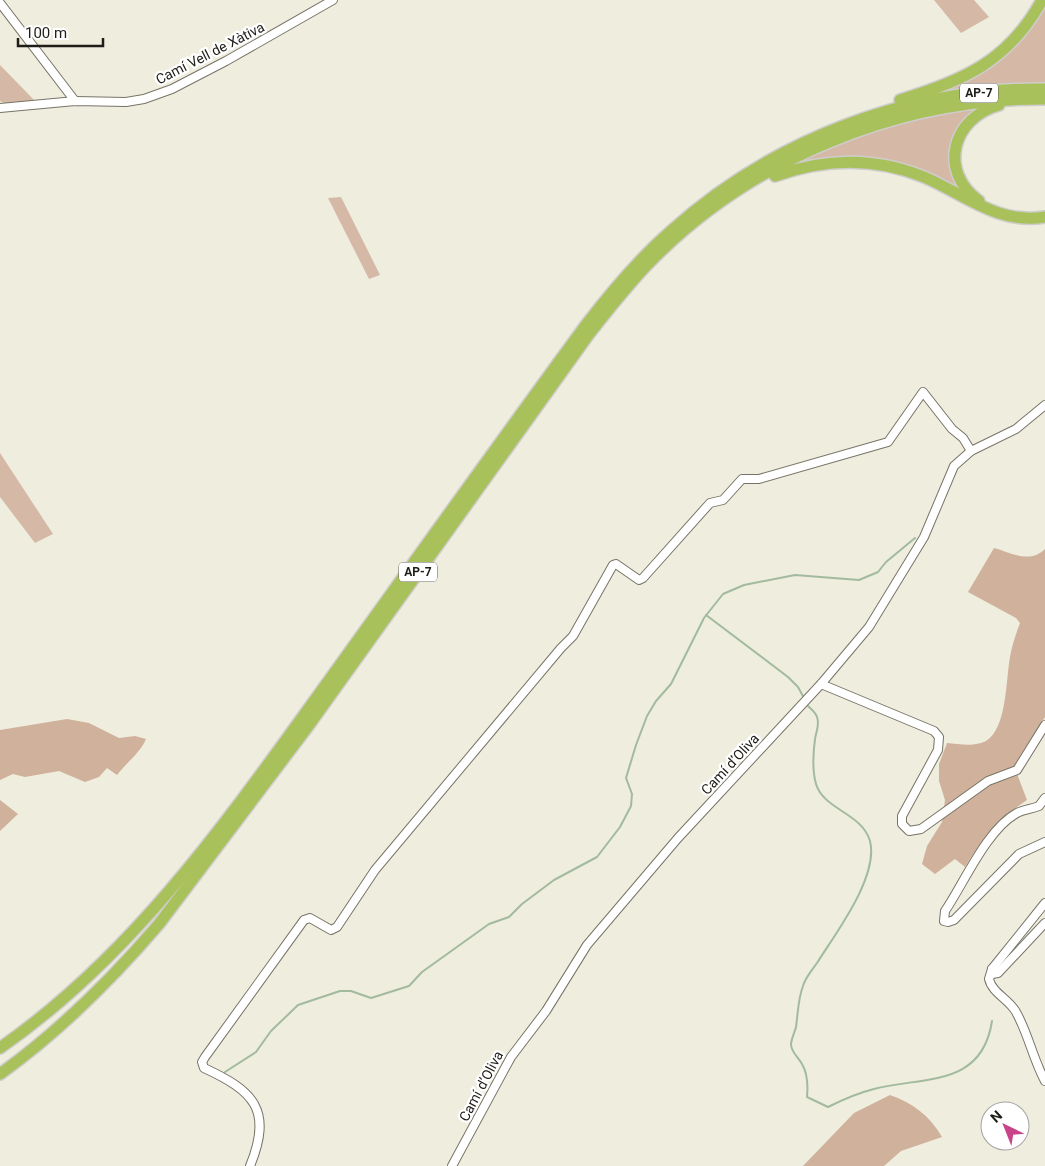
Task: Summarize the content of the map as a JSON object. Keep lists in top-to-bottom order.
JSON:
{
  "streets": {
    "highway": ["AP-7"],
    "street": ["Camí Vell de Xàtiva", "Camí d’Oliva"]
  },
  "scale_bar": "100 m",
  "north": "top left"
}
